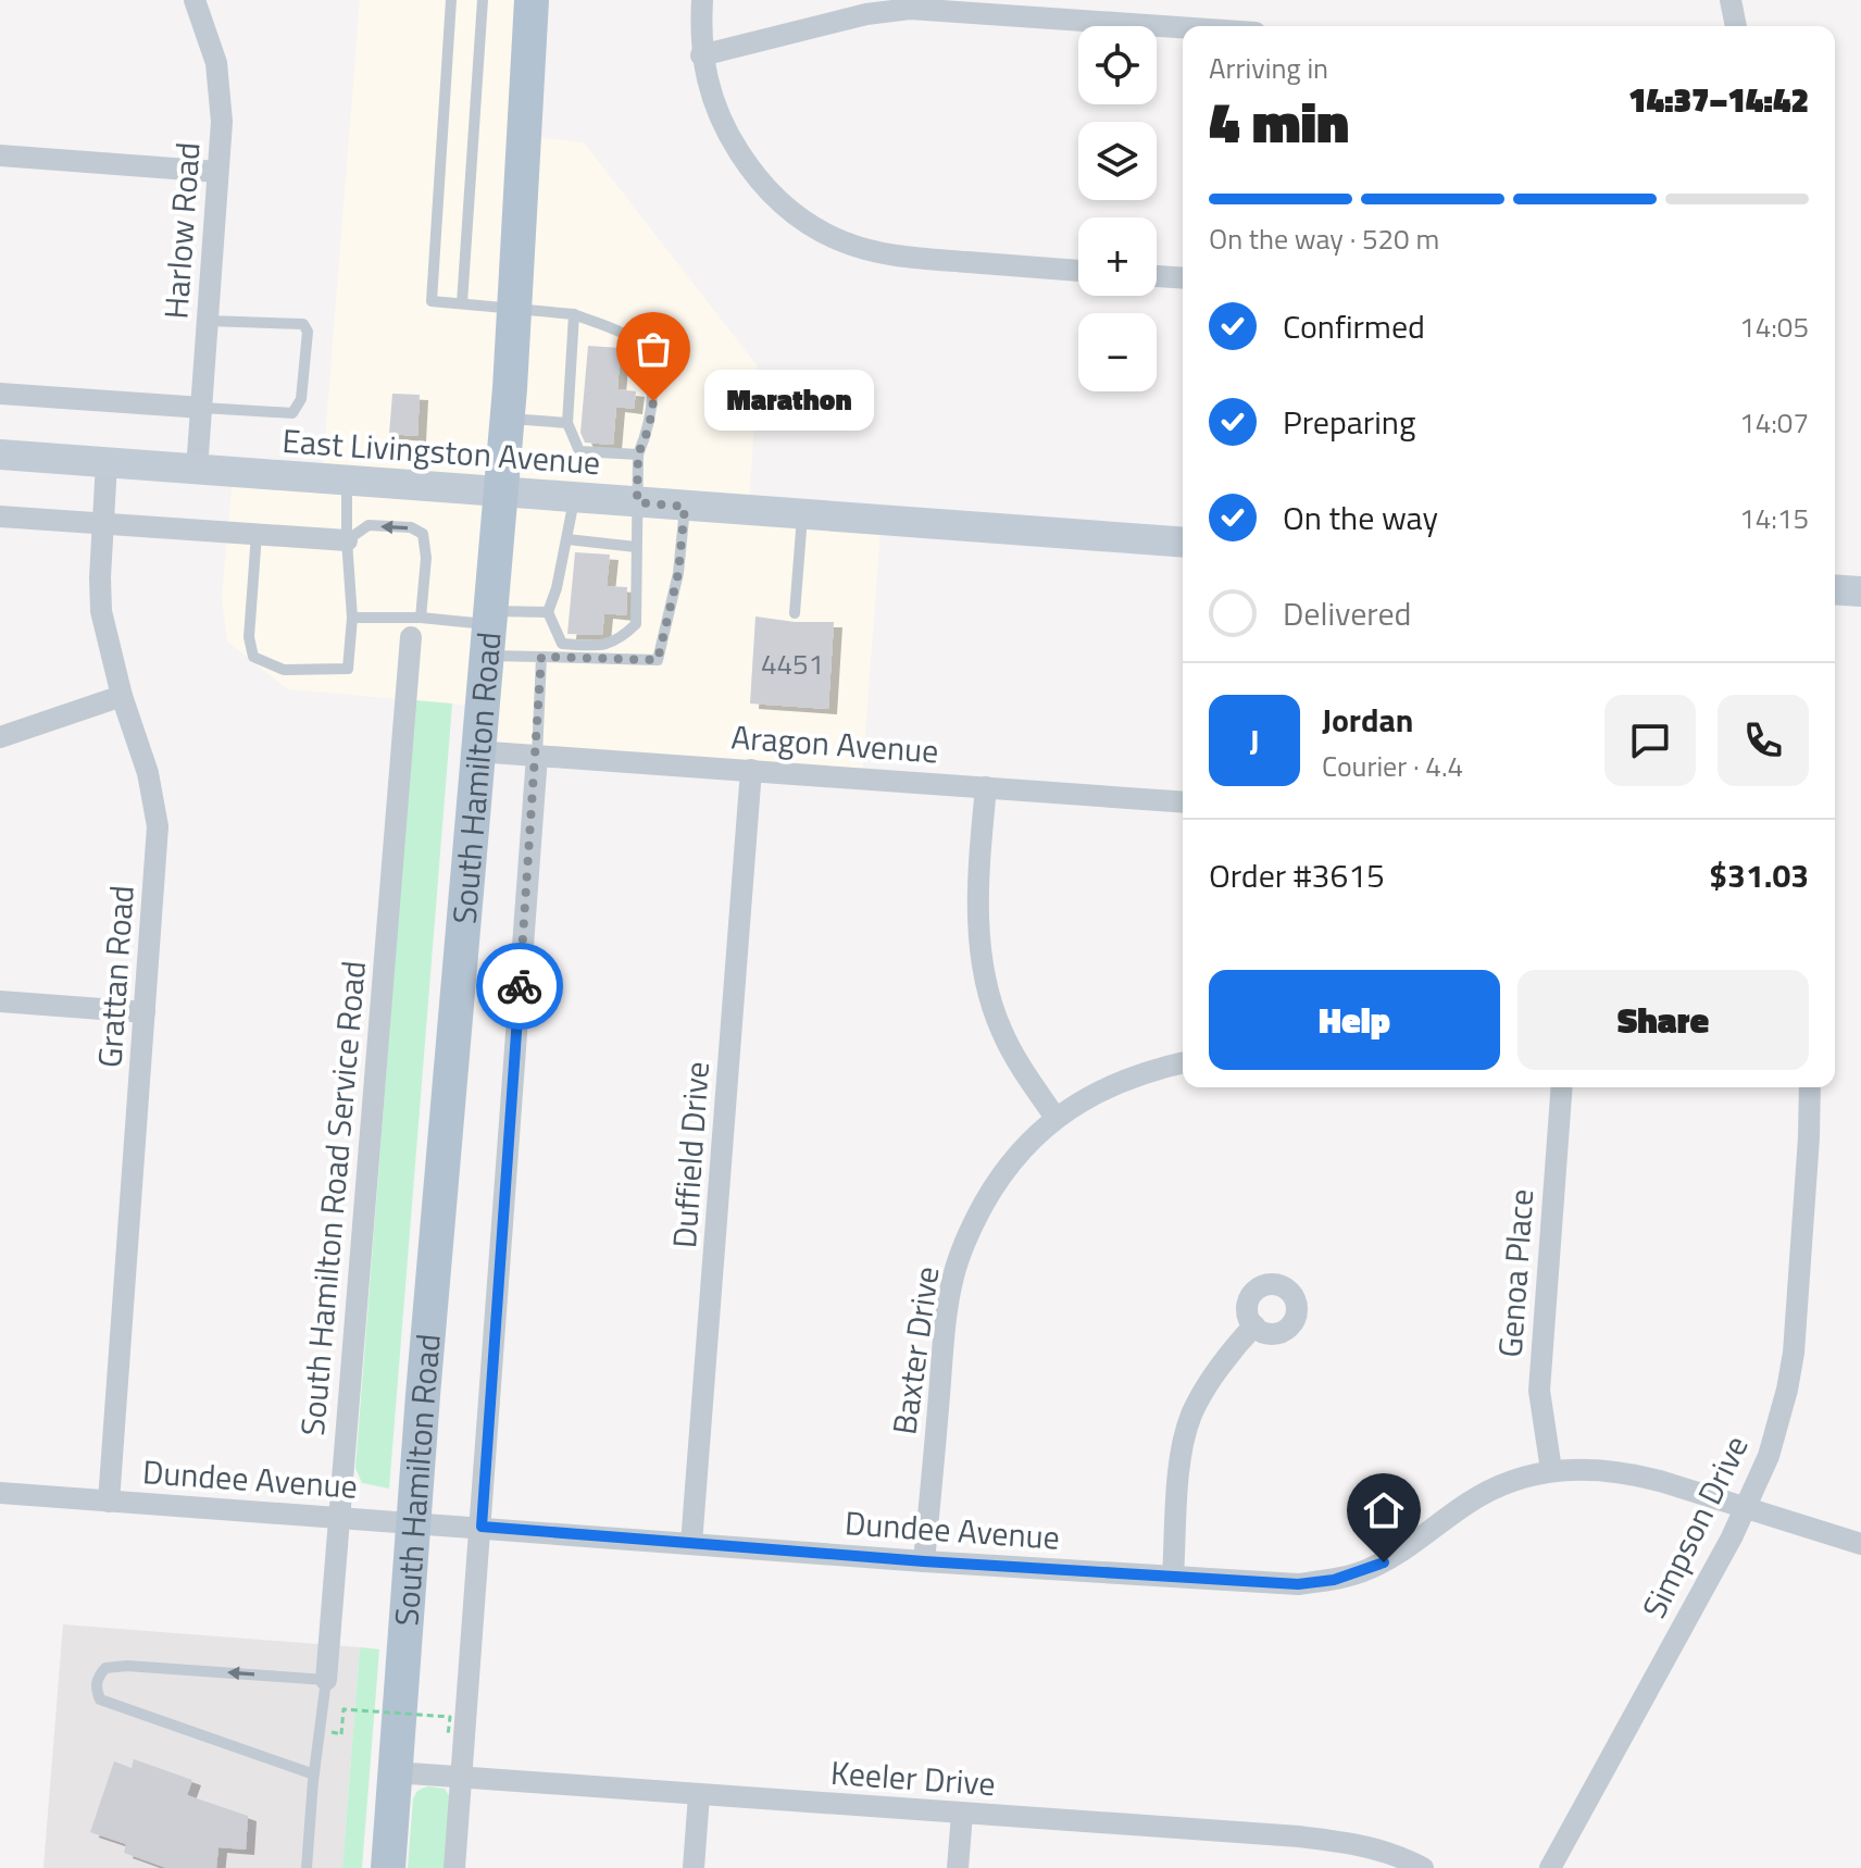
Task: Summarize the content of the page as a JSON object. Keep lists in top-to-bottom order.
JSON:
{
  "streets": {
    "main road": ["East Livingston Avenue", "South Hamilton Road"],
    "street": [
      "Harlow Road",
      "Aragon Avenue",
      "Grattan Road",
      "Duffield Drive",
      "South Hamilton Road Service Road",
      "Genoa Place",
      "Baxter Drive",
      "Dundee Avenue",
      "Simpson Drive",
      "Keeler Drive"
    ]
  },
  "crossings": [
    ["Harlow Road", "East Livingston Avenue"],
    ["East Livingston Avenue", "South Hamilton Road"],
    ["East Livingston Avenue", "Grattan Road"],
    ["Aragon Avenue", "South Hamilton Road"],
    ["Aragon Avenue", "Duffield Drive"],
    ["South Hamilton Road", "Dundee Avenue"],
    ["South Hamilton Road", "Keeler Drive"],
    ["Grattan Road", "Dundee Avenue"],
    ["Duffield Drive", "Dundee Avenue"],
    ["South Hamilton Road Service Road", "Dundee Avenue"],
    ["Genoa Place", "Dundee Avenue"],
    ["Baxter Drive", "Dundee Avenue"],
    ["Dundee Avenue", "Simpson Drive"]
  ],
  "places": ["Marathon"],
  "house_numbers": ["4451"],
  "page": {
    "map_buttons": ["+", "−"],
    "heading": ["4 min", "Arriving in", "14:37–14:42"],
    "panel": [
      "Jordan",
      "Courier · 4.4",
      "Order #3615",
      "$31.03"
    ],
    "bar": "On the way · 520 m",
    "list": [
      ["Confirmed", "14:05"],
      ["Preparing", "14:07"],
      ["On the way", "14:15"],
      "Delivered"
    ],
    "bubble": "Marathon",
    "round": "J",
    "buttons": ["Help", "Share"]
  }
}
